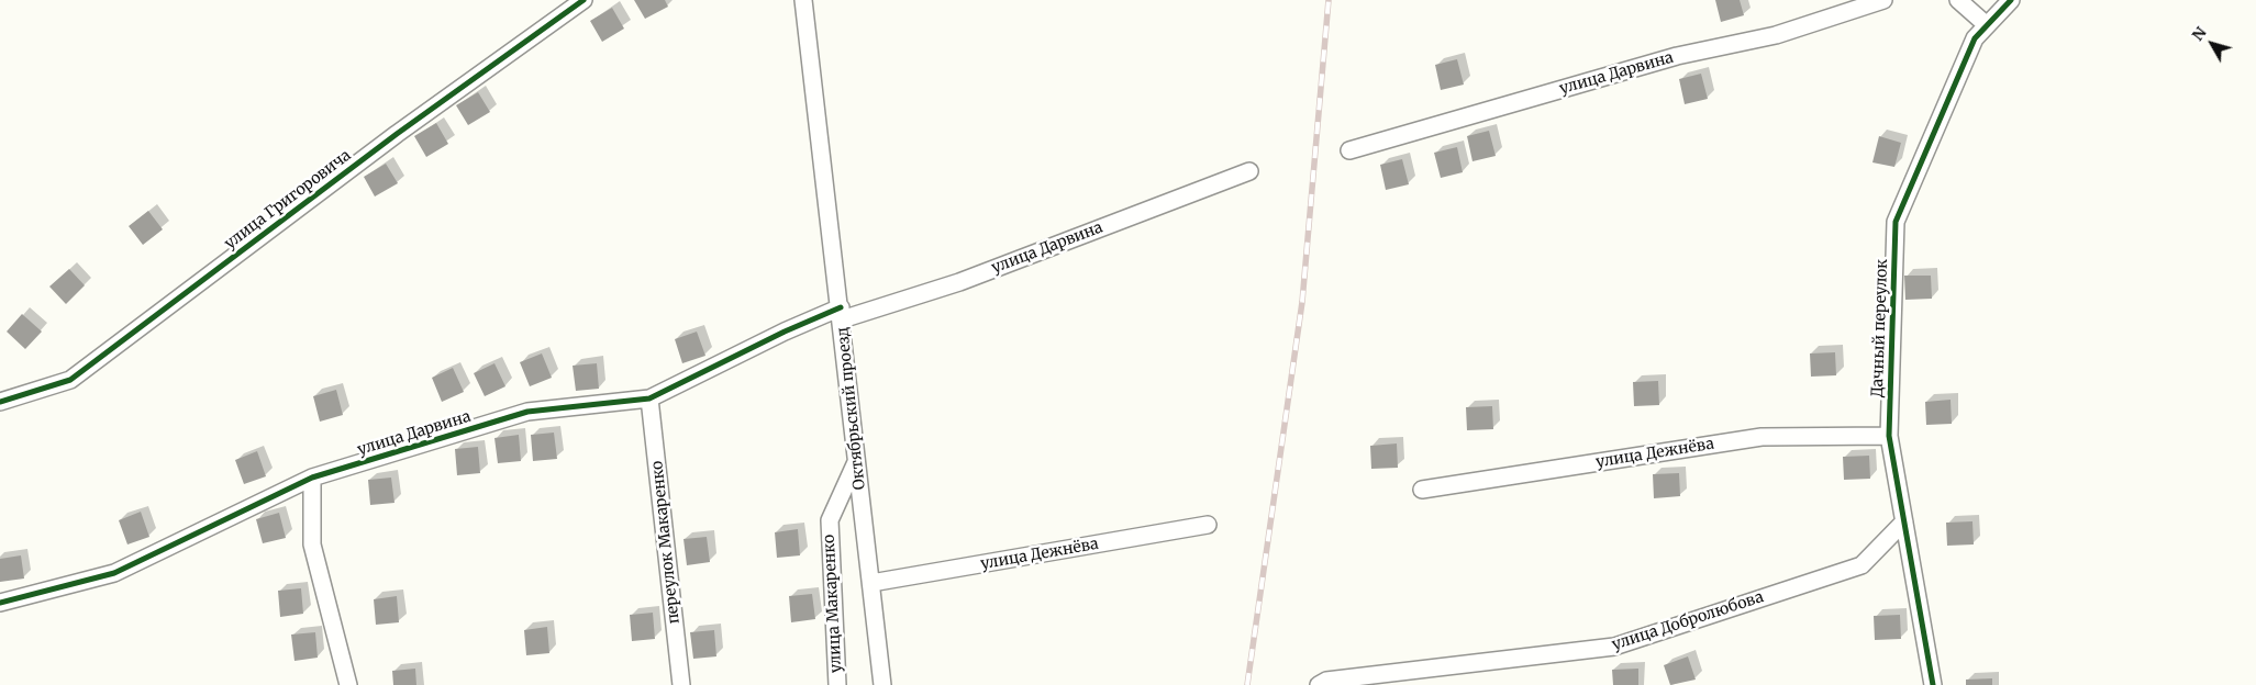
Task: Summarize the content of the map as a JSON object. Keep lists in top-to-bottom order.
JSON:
{
  "streets": {
    "street": [
      "улица Дарвина",
      "улица Григоровича",
      "Дачный переулок",
      "Октябрьский проезд",
      "улица Дежнёва",
      "переулок Макаренко",
      "улица Макаренко",
      "улица Добролюбова"
    ]
  },
  "crossings": [
    ["улица Дарвина", "Октябрьский проезд"],
    ["улица Дарвина", "переулок Макаренко"],
    ["Дачный переулок", "улица Дежнёва"],
    ["Дачный переулок", "улица Добролюбова"],
    ["Октябрьский проезд", "улица Дежнёва"],
    ["Октябрьский проезд", "улица Макаренко"]
  ],
  "north": "top left"
}
